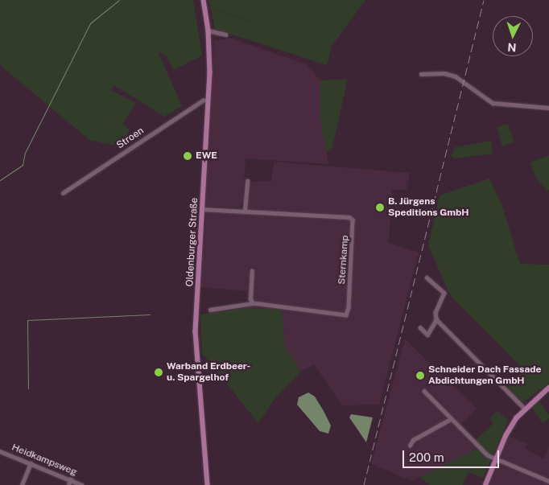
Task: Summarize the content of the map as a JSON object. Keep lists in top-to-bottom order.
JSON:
{
  "streets": {
    "main road": ["Oldenburger Straße"],
    "street": ["Stroen", "Sternkamp", "Heidkampsweg"]
  },
  "crossings": [
    ["Stroen", "Oldenburger Straße"],
    ["Oldenburger Straße", "Sternkamp"]
  ],
  "places": [
    "EWE",
    "B. Jürgens Speditions GmbH",
    "Warband Erdbeer- u. Spargelhof",
    "Schneider Dach Fassade Abdichtungen GmbH"
  ],
  "scale_bar": "200 m",
  "north": "bottom"
}
